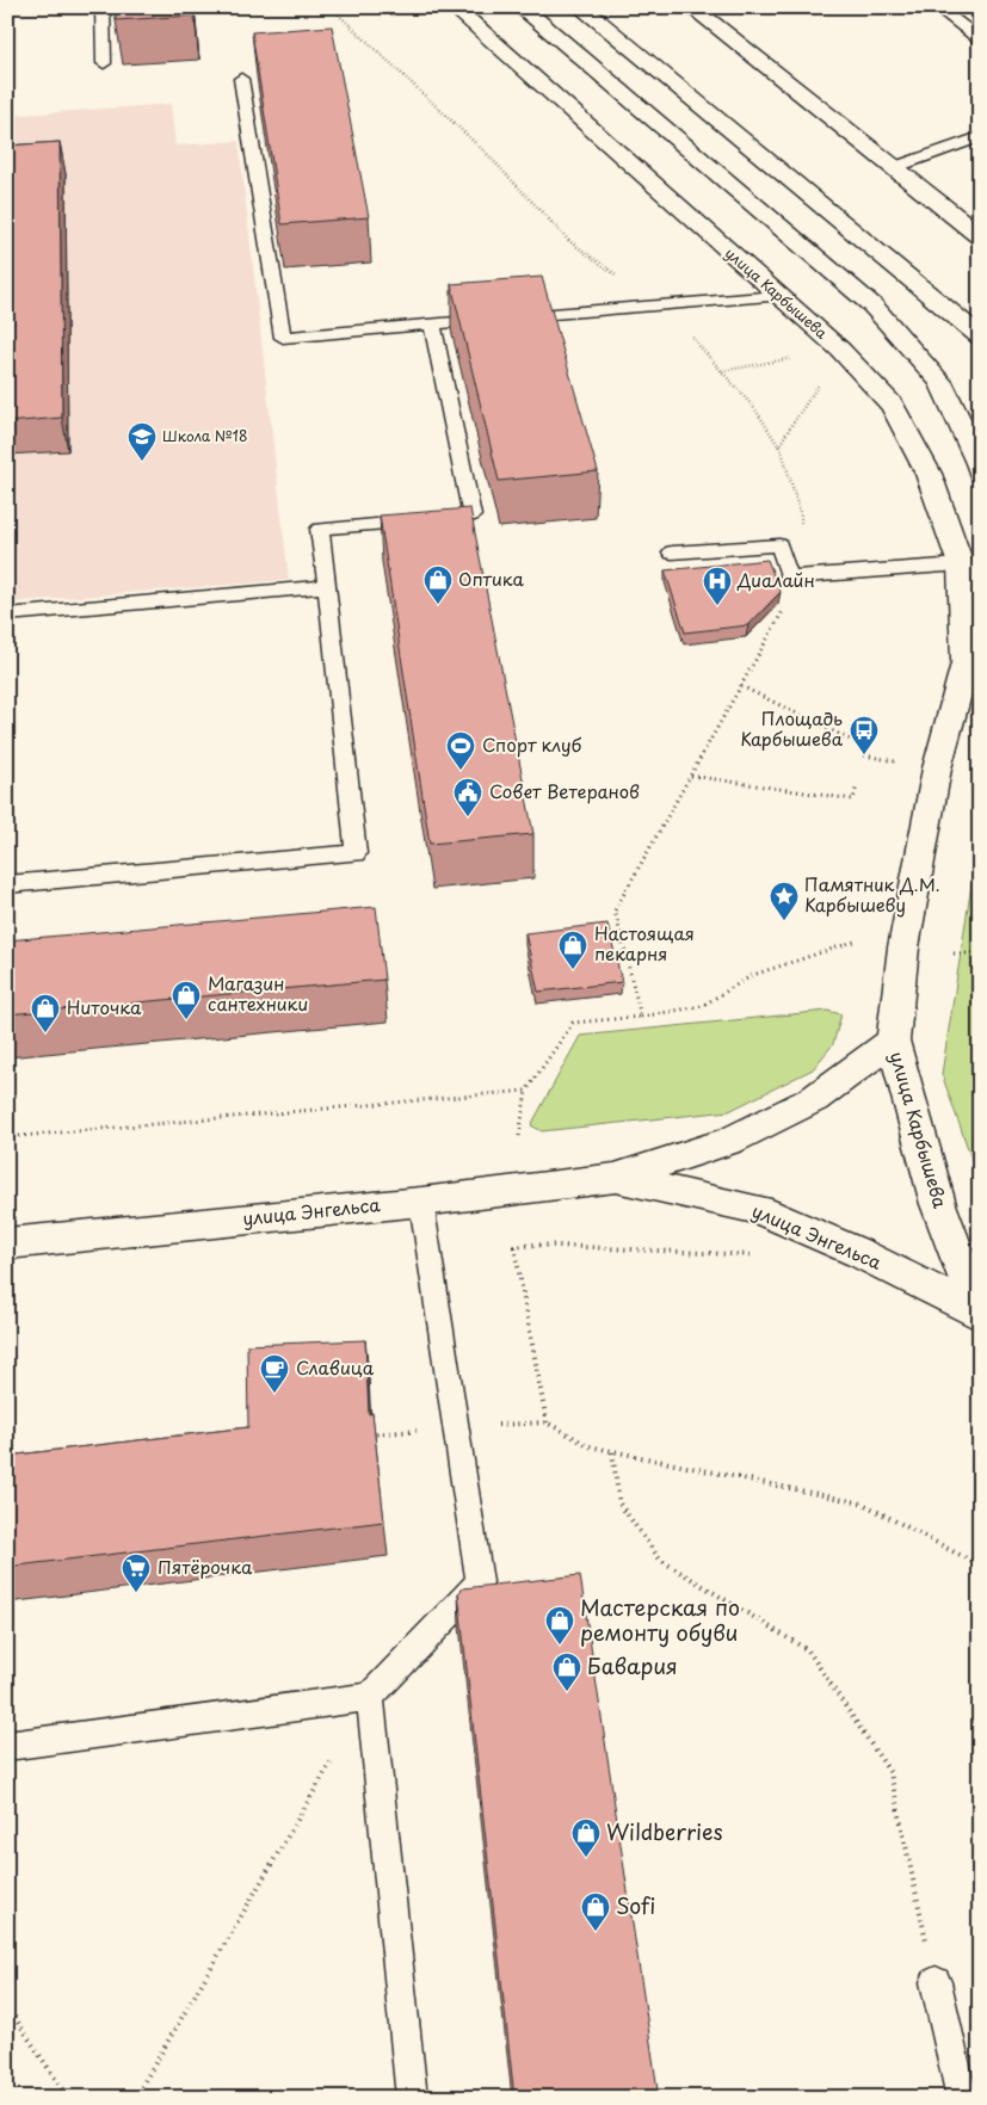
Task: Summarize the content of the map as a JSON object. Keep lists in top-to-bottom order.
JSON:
{
  "streets": {
    "street": ["улица Карбышева", "улица Энгельса"]
  },
  "crossings": [
    ["улица Карбышева", "улица Энгельса"]
  ],
  "places": {
    "school or university": ["Школа №18"],
    "shop": [
      "Оптика",
      "Настоящая пекарня",
      "Магазин сантехники",
      "Ниточка",
      "Мастерская по ремонту обуви",
      "Бавария",
      "Wildberries",
      "Sofi"
    ],
    "hospital": ["Диалайн"],
    "bus stop": ["Площадь Карбышева"],
    "sports": ["Спорт клуб"],
    "public building": ["Совет Ветеранов"],
    "place": ["Памятник Д.М. Карбышеву"],
    "cafe": ["Славица"],
    "supermarket": ["Пятёрочка"]
  }
}
